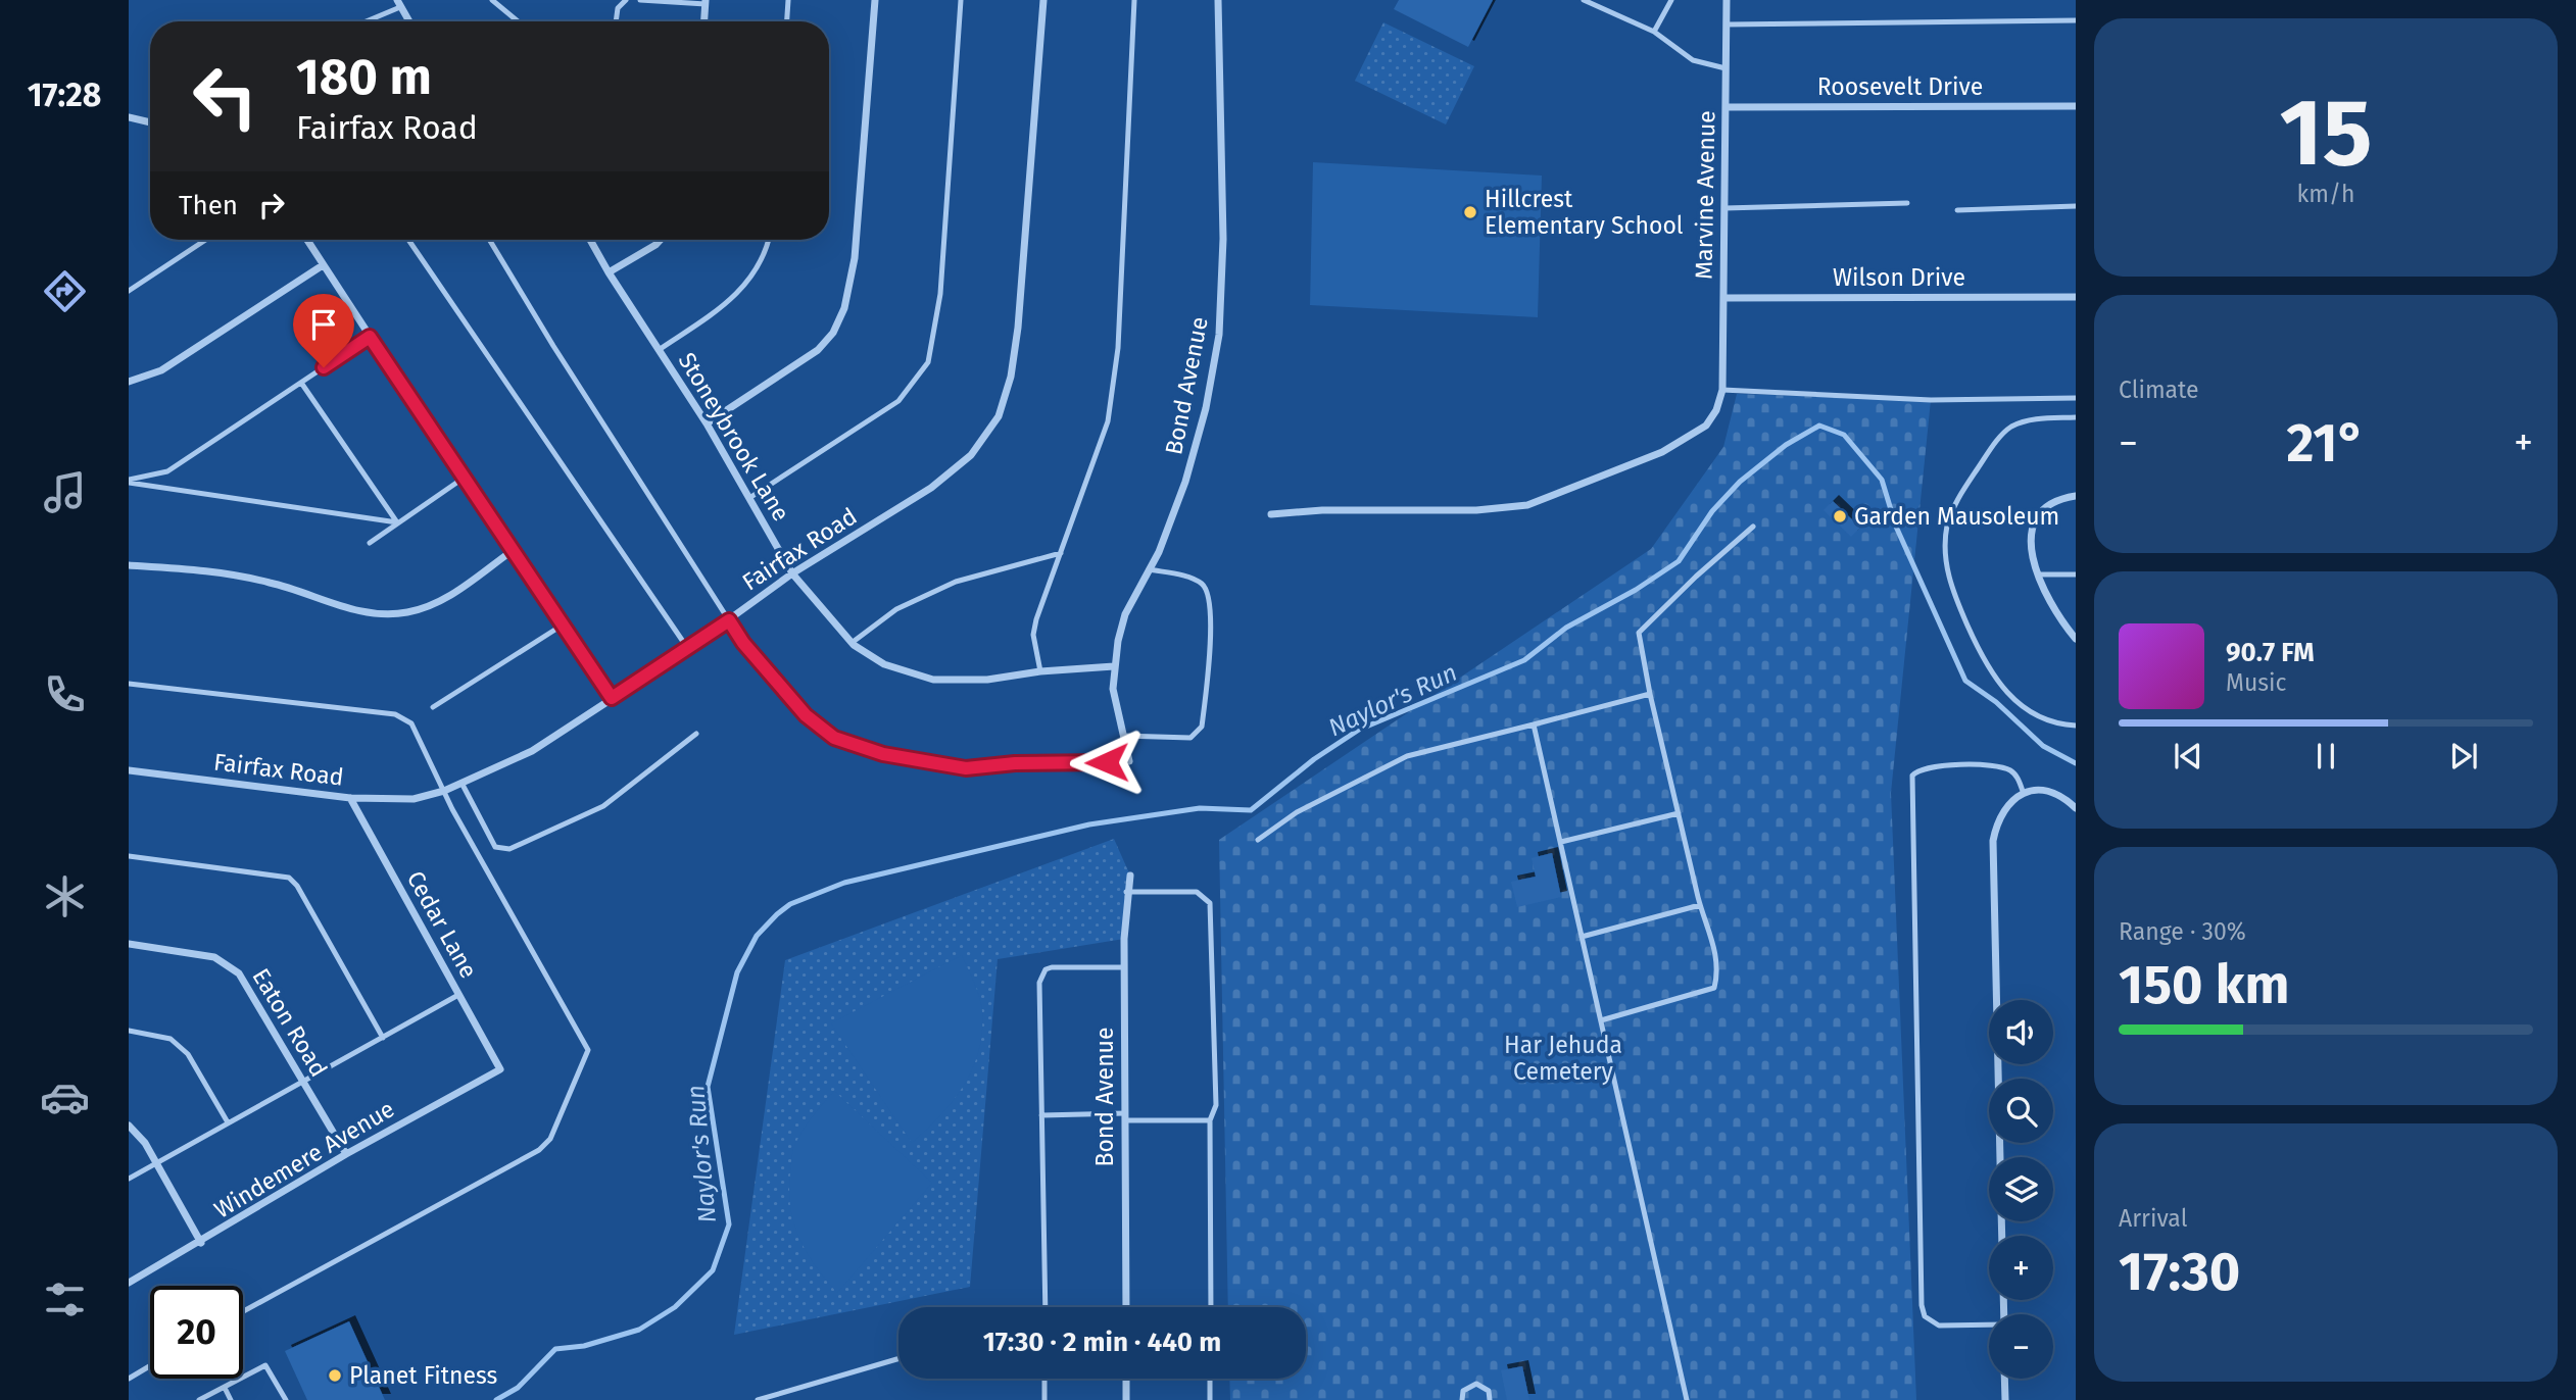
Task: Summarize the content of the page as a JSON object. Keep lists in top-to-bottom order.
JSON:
{
  "streets": {
    "street": [
      "Roosevelt Drive",
      "Marvine Avenue",
      "Wilson Drive",
      "Bond Avenue",
      "Stoneybrook Lane",
      "Fairfax Road",
      "Cedar Lane",
      "Eaton Road",
      "Windemere Avenue"
    ]
  },
  "crossings": [
    ["Roosevelt Drive", "Marvine Avenue"],
    ["Marvine Avenue", "Wilson Drive"],
    ["Bond Avenue", "Stoneybrook Lane"],
    ["Stoneybrook Lane", "Fairfax Road"],
    ["Fairfax Road", "Cedar Lane"],
    ["Cedar Lane", "Windemere Avenue"],
    ["Eaton Road", "Windemere Avenue"]
  ],
  "water": ["Naylor's Run"],
  "parks": ["Har Jehuda Cemetery"],
  "places": ["Hillcrest Elementary School", "Garden Mausoleum", "Planet Fitness"],
  "page": {
    "tabs": "17:28",
    "tile": [
      ["15", "km/h"],
      "Climate",
      ["Range · 30%", "150 km"],
      ["Arrival", "17:30"]
    ],
    "turn": ["180 m", "Fairfax Road"],
    "then": "Then",
    "heat": ["−", "21°", "+"],
    "song": ["90.7 FM", "Music"],
    "map_buttons": ["+", "−"],
    "limit": "20",
    "trip": "17:30 · 2 min · 440 m"
  }
}
